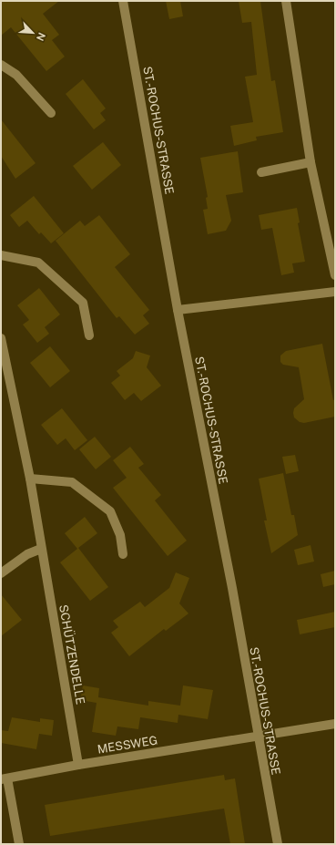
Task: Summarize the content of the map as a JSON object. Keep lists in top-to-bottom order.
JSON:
{
  "streets": {
    "street": ["ST.-ROCHUS-STRASSE", "SCHÜTZENDELLE", "MESSWEG"]
  },
  "crossings": [
    ["ST.-ROCHUS-STRASSE", "MESSWEG"],
    ["SCHÜTZENDELLE", "MESSWEG"]
  ],
  "north": "bottom right"
}
